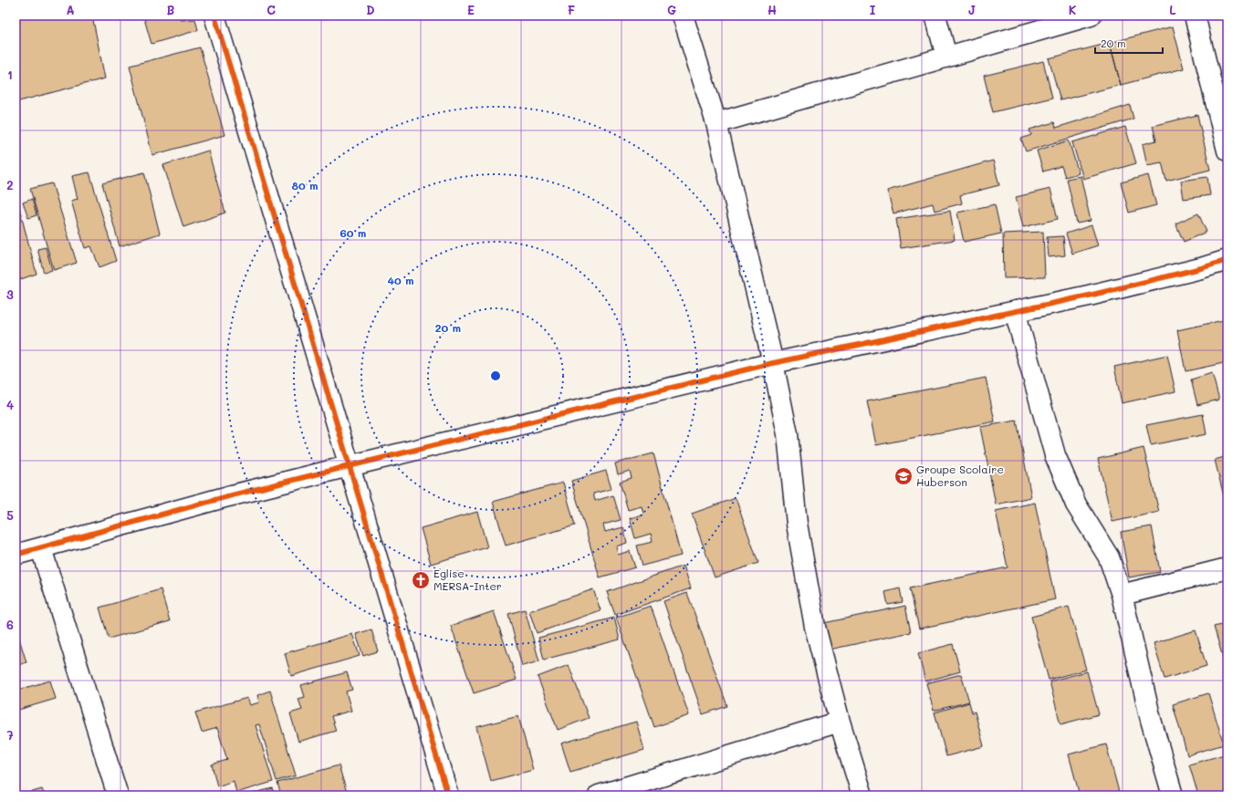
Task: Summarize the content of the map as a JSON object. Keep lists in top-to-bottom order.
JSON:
{
  "places": {
    "school or university": ["Groupe Scolaire Huberson"],
    "church": ["Eglise MERSA-Inter"]
  },
  "scale_bar": "20 m",
  "grid": {
    "columns": [
      "A",
      "B",
      "C",
      "D",
      "E",
      "F",
      "G",
      "H",
      "I",
      "J",
      "K",
      "L"
    ],
    "rows": [
      "1",
      "2",
      "3",
      "4",
      "5",
      "6",
      "7"
    ]
  },
  "rings": [
    "80 m",
    "60 m",
    "40 m",
    "20 m"
  ]
}
